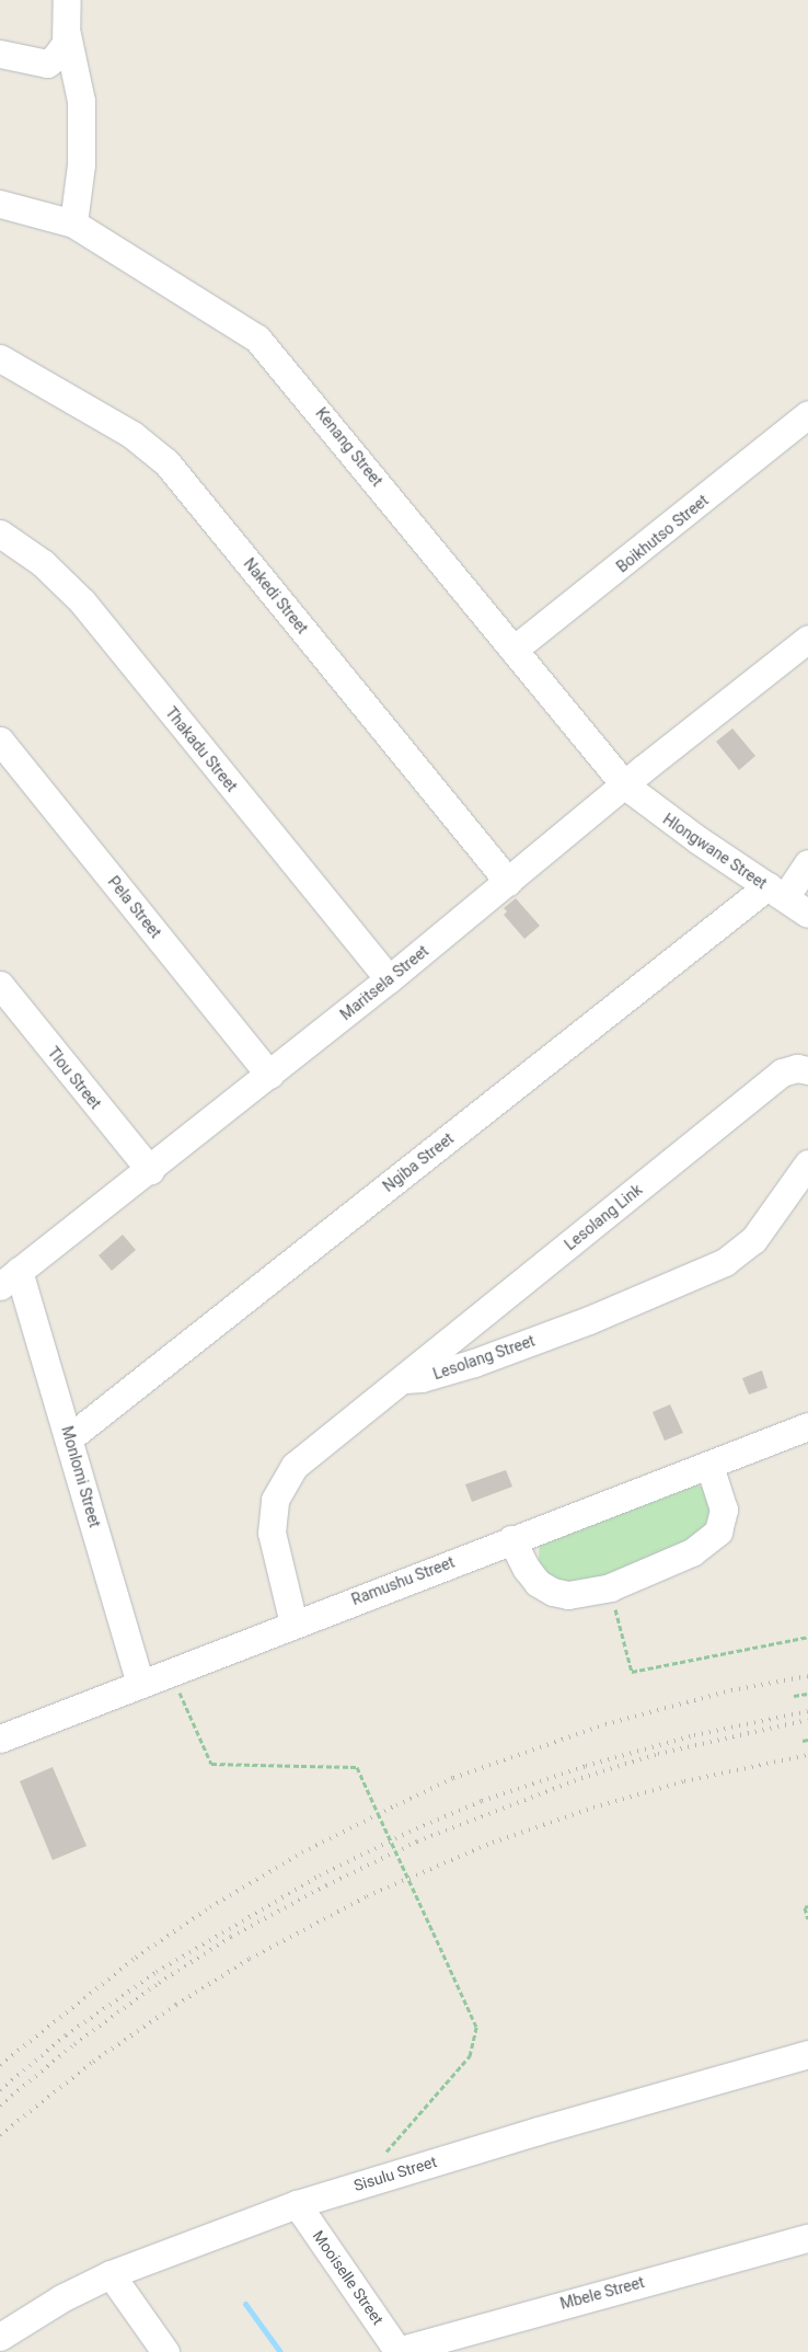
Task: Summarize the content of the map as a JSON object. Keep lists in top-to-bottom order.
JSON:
{
  "streets": {
    "street": [
      "Kenang Street",
      "Boikhutso Street",
      "Nakedi Street",
      "Thakadu Street",
      "Hlongwane Street",
      "Pela Street",
      "Maritsela Street",
      "Tlou Street",
      "Ngiba Street",
      "Lesolang Link",
      "Lesolang Street",
      "Monlomi Street",
      "Ramushu Street",
      "Sisulu Street",
      "Mooiselle Street",
      "Mbele Street"
    ]
  },
  "crossings": [
    ["Kenang Street", "Boikhutso Street"],
    ["Kenang Street", "Hlongwane Street"],
    ["Kenang Street", "Maritsela Street"],
    ["Nakedi Street", "Maritsela Street"],
    ["Thakadu Street", "Maritsela Street"],
    ["Hlongwane Street", "Maritsela Street"],
    ["Hlongwane Street", "Ngiba Street"],
    ["Pela Street", "Maritsela Street"],
    ["Maritsela Street", "Tlou Street"],
    ["Maritsela Street", "Monlomi Street"],
    ["Ngiba Street", "Monlomi Street"],
    ["Lesolang Link", "Lesolang Street"],
    ["Lesolang Street", "Ramushu Street"],
    ["Monlomi Street", "Ramushu Street"],
    ["Sisulu Street", "Mooiselle Street"],
    ["Mooiselle Street", "Mbele Street"]
  ]
}
